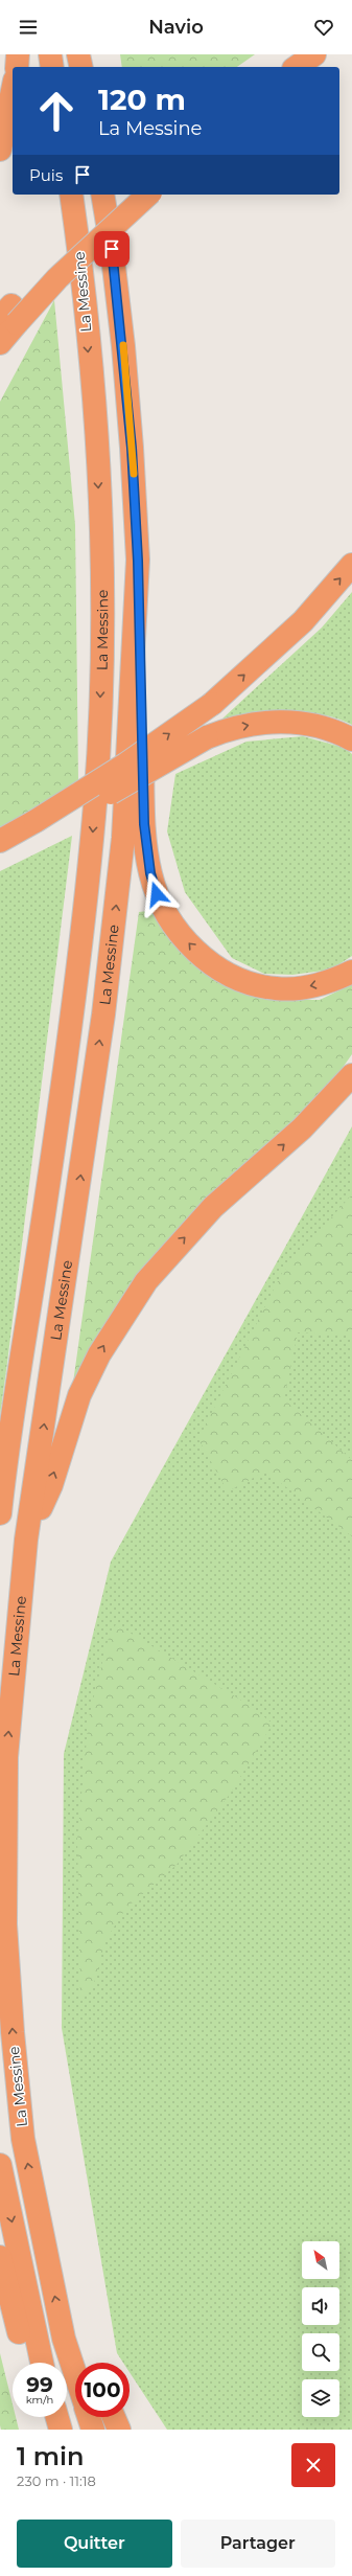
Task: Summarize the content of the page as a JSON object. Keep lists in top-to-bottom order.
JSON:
{
  "streets": {
    "highway": ["La Messine"]
  },
  "north": "top left",
  "page": {
    "header": "Navio",
    "turn": ["120 m", "La Messine"],
    "then": "Puis",
    "speed": "99 km/h",
    "limit": "100",
    "heading": ["1 min", "230 m · 11:18"],
    "buttons": ["Quitter", "Partager"]
  }
}
